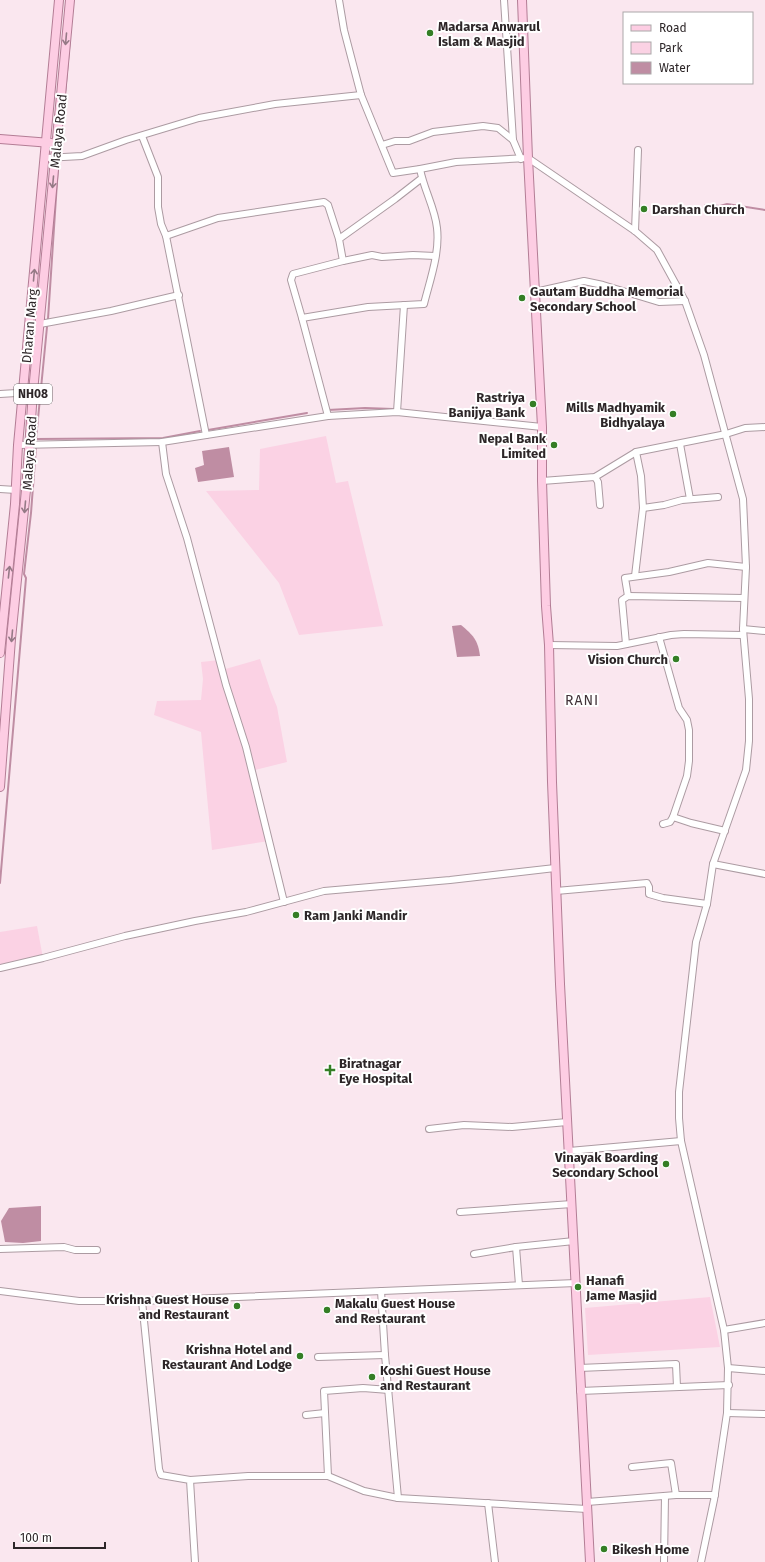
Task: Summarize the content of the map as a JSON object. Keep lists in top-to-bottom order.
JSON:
{
  "streets": {
    "main road": ["Malaya Road", "Dharan Marg", "NH08"]
  },
  "one_way": ["Malaya Road", "Dharan Marg"],
  "districts": ["RANI"],
  "places": {
    "other": [
      "Madarsa Anwarul Islam & Masjid",
      "Darshan Church",
      "Gautam Buddha Memorial Secondary School",
      "Rastriya Banijya Bank",
      "Mills Madhyamik Bidhyalaya",
      "Nepal Bank Limited",
      "Vision Church",
      "Ram Janki Mandir",
      "Vinayak Boarding Secondary School",
      "Hanafi Jame Masjid",
      "Krishna Guest House and Restaurant",
      "Makalu Guest House and Restaurant",
      "Krishna Hotel and Restaurant And Lodge",
      "Koshi Guest House and Restaurant",
      "Bikesh Home"
    ],
    "health": ["Biratnagar Eye Hospital"]
  },
  "legend": ["Road", "Park", "Water"],
  "scale_bar": "100 m"
}
